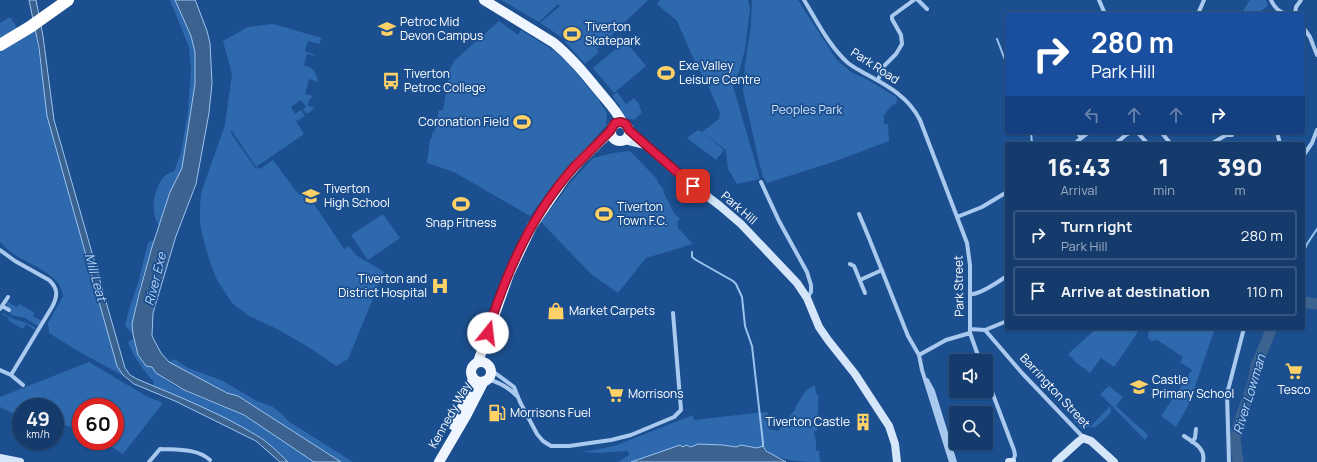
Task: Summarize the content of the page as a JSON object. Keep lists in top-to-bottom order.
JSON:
{
  "streets": {
    "main road": ["Kennedy Way"],
    "street": [
      "Park Road",
      "Park Hill",
      "Park Street",
      "Barrington Street"
    ]
  },
  "crossings": [
    ["Park Road", "Park Street"],
    ["Park Hill", "Kennedy Way"]
  ],
  "water": ["Mill Leat", "River Exe", "River Lowman"],
  "parks": ["Peoples Park"],
  "places": {
    "school or university": ["Petroc Mid Devon Campus", "Tiverton High School", "Castle Primary School"],
    "sports": [
      "Tiverton Skatepark",
      "Exe Valley Leisure Centre",
      "Coronation Field",
      "Snap Fitness",
      "Tiverton Town F.C."
    ],
    "bus stop": ["Tiverton Petroc College"],
    "hospital": ["Tiverton and District Hospital"],
    "shop": ["Market Carpets"],
    "supermarket": ["Tesco", "Morrisons"],
    "fuel station": ["Morrisons Fuel"],
    "building": ["Tiverton Castle"]
  },
  "page": {
    "turn": ["280 m", "Park Hill"],
    "eta": [
      "16:43",
      "Arrival",
      "1",
      "min",
      "390",
      "m"
    ],
    "list": [
      {
        "name": "Turn right",
        "note": "Park Hill",
        "value": "280 m"
      },
      {
        "name": "Arrive at destination",
        "value": "110 m"
      }
    ],
    "speed": "49 km/h",
    "limit": "60"
  }
}
